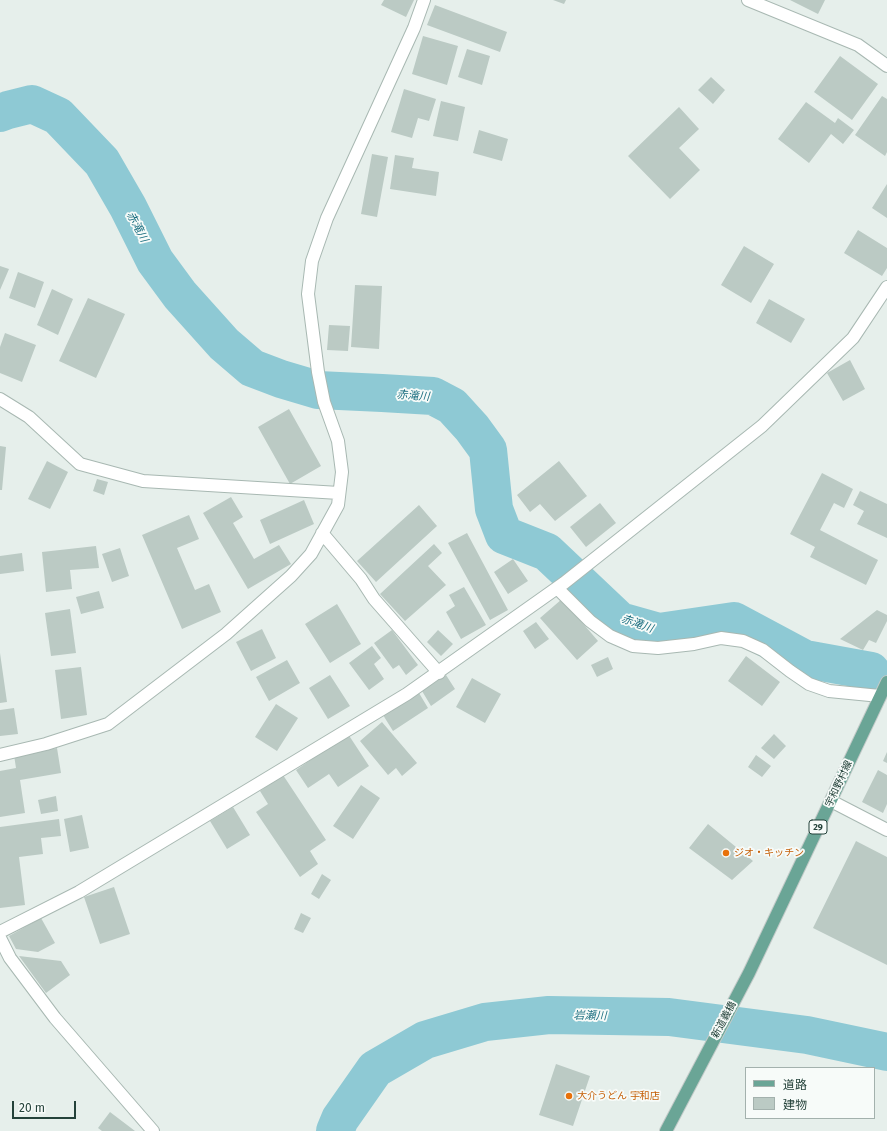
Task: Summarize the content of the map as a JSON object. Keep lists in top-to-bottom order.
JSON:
{
  "streets": {
    "main road": ["宇和野村線", "29", "新道義橋"]
  },
  "crossings": [
    ["宇和野村線", "新道義橋"]
  ],
  "water": ["赤滝川", "岩瀬川"],
  "places": ["ジオ・キッチン", "大介うどん 宇和店"],
  "legend": ["道路", "建物"],
  "scale_bar": "20 m"
}
